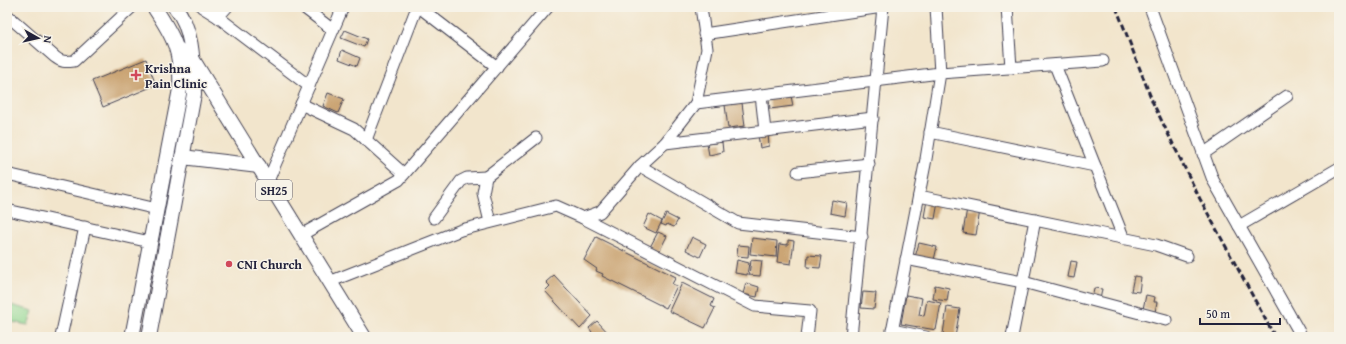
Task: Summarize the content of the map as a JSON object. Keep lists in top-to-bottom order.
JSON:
{
  "streets": {
    "main road": ["SH25"]
  },
  "places": {
    "health": ["Krishna Pain Clinic"],
    "other": ["CNI Church"]
  },
  "scale_bar": "50 m",
  "north": "right"
}
